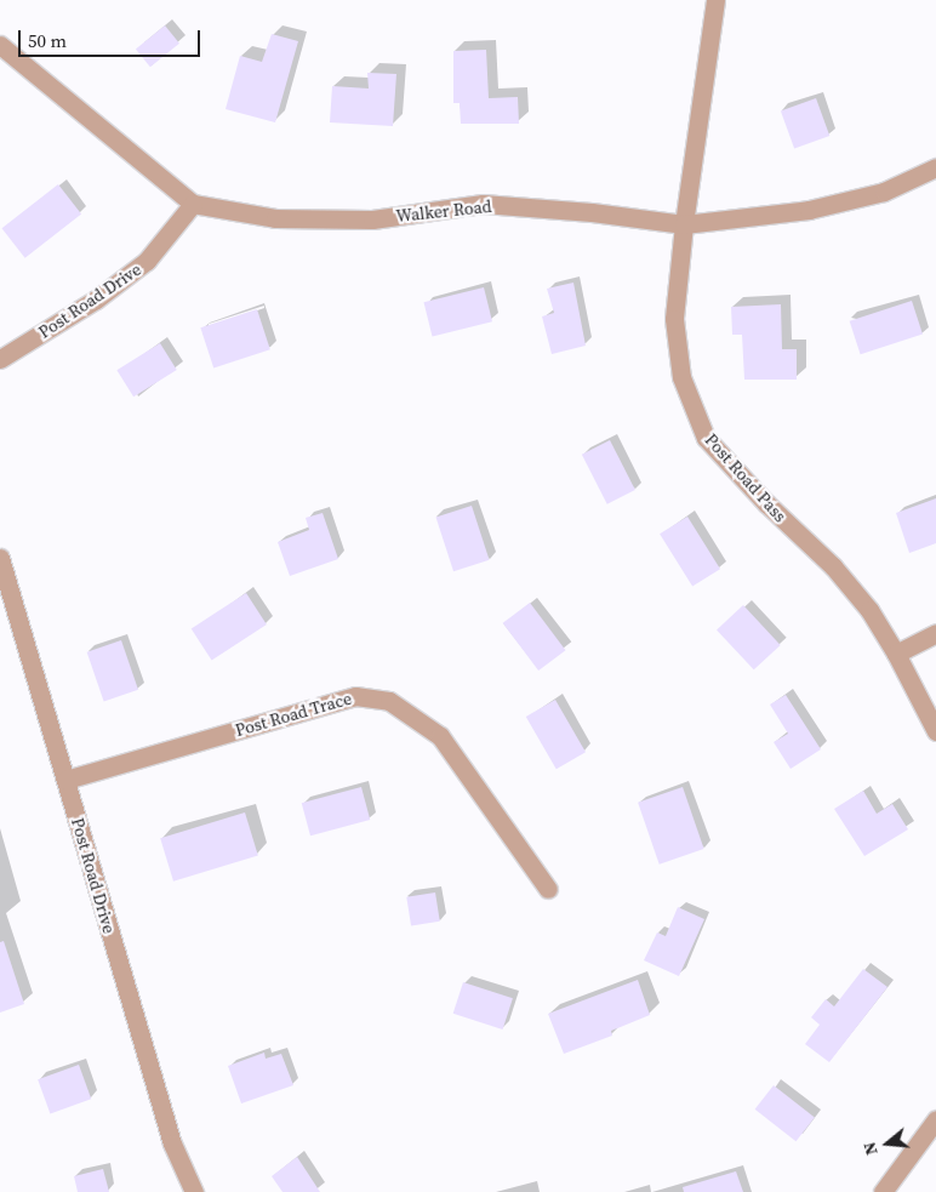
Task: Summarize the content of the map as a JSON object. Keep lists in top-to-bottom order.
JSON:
{
  "streets": {
    "street": [
      "Walker Road",
      "Post Road Drive",
      "Post Road Pass",
      "Post Road Trace"
    ]
  },
  "crossings": [
    ["Walker Road", "Post Road Drive"],
    ["Walker Road", "Post Road Pass"],
    ["Post Road Drive", "Post Road Trace"]
  ],
  "scale_bar": "50 m",
  "north": "left"
}
